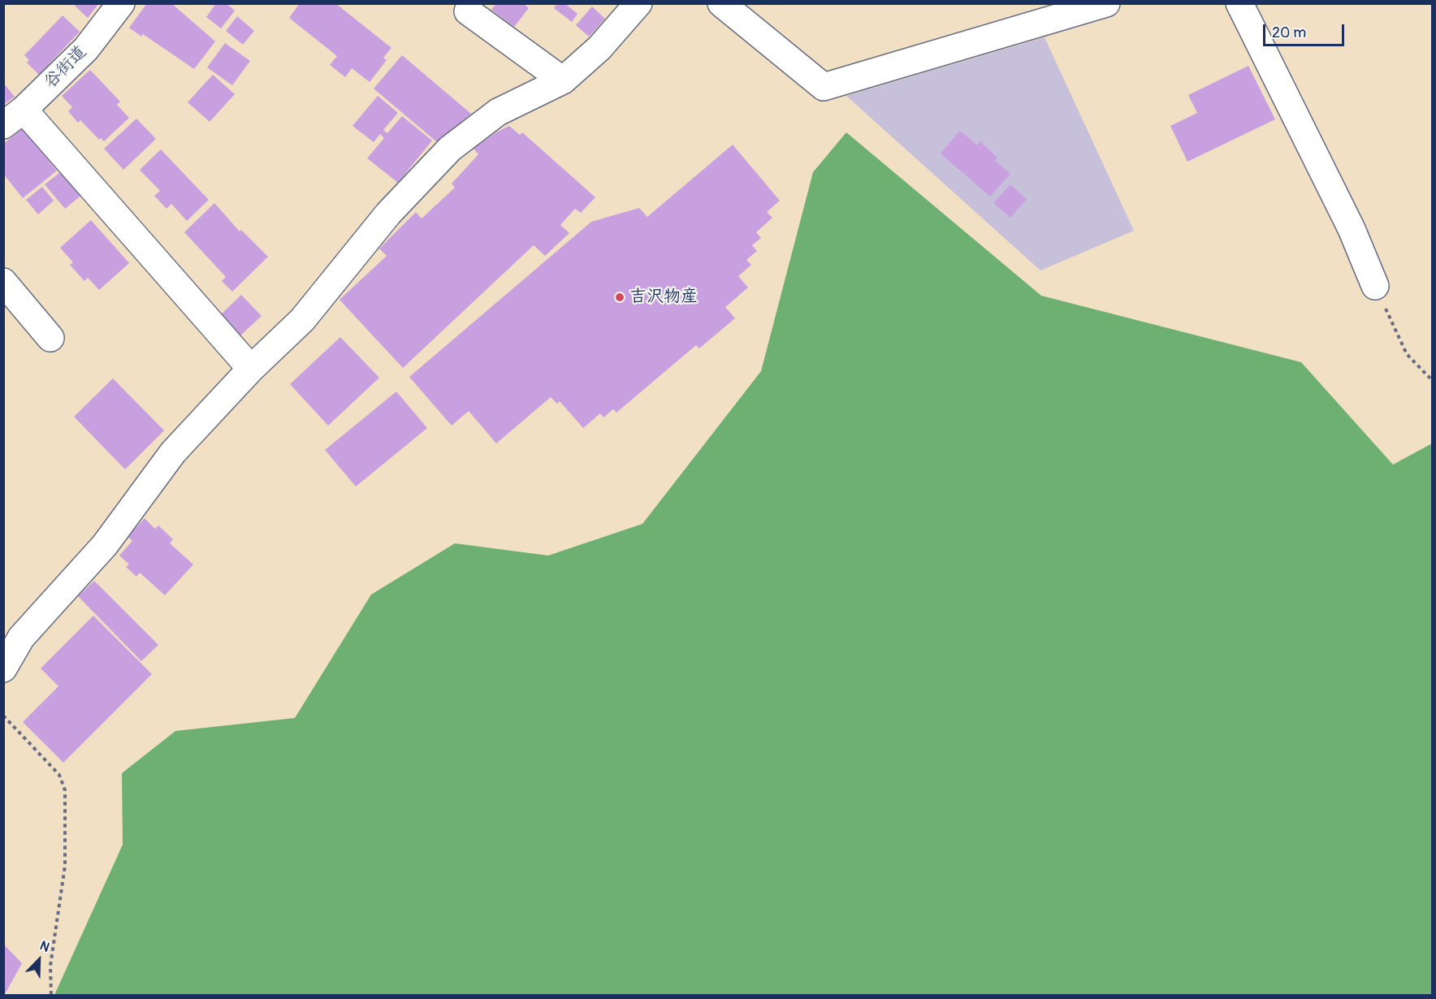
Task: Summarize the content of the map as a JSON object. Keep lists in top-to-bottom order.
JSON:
{
  "streets": {
    "street": ["谷街道"]
  },
  "places": ["吉沢物産"],
  "scale_bar": "20 m",
  "north": "top right"
}
